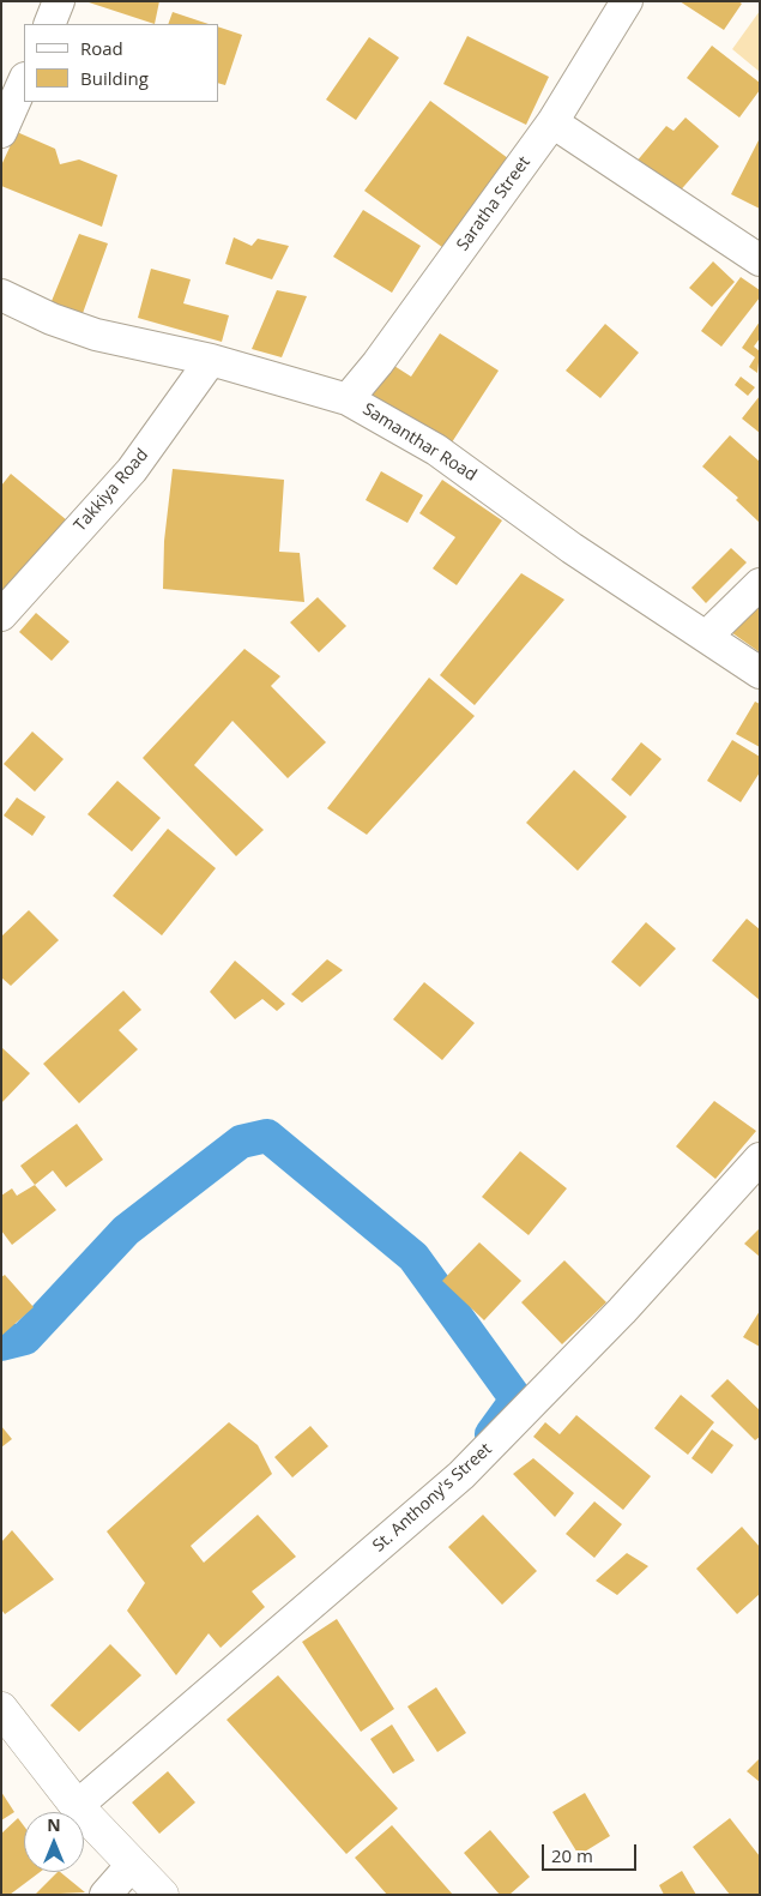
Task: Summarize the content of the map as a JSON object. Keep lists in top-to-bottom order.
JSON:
{
  "streets": {
    "street": [
      "Saratha Street",
      "Samanthar Road",
      "Takkiya Road",
      "St. Anthony's Street"
    ]
  },
  "crossings": [
    ["Saratha Street", "Samanthar Road"],
    ["Samanthar Road", "Takkiya Road"]
  ],
  "legend": ["Road", "Building"],
  "scale_bar": "20 m",
  "north": "top"
}
